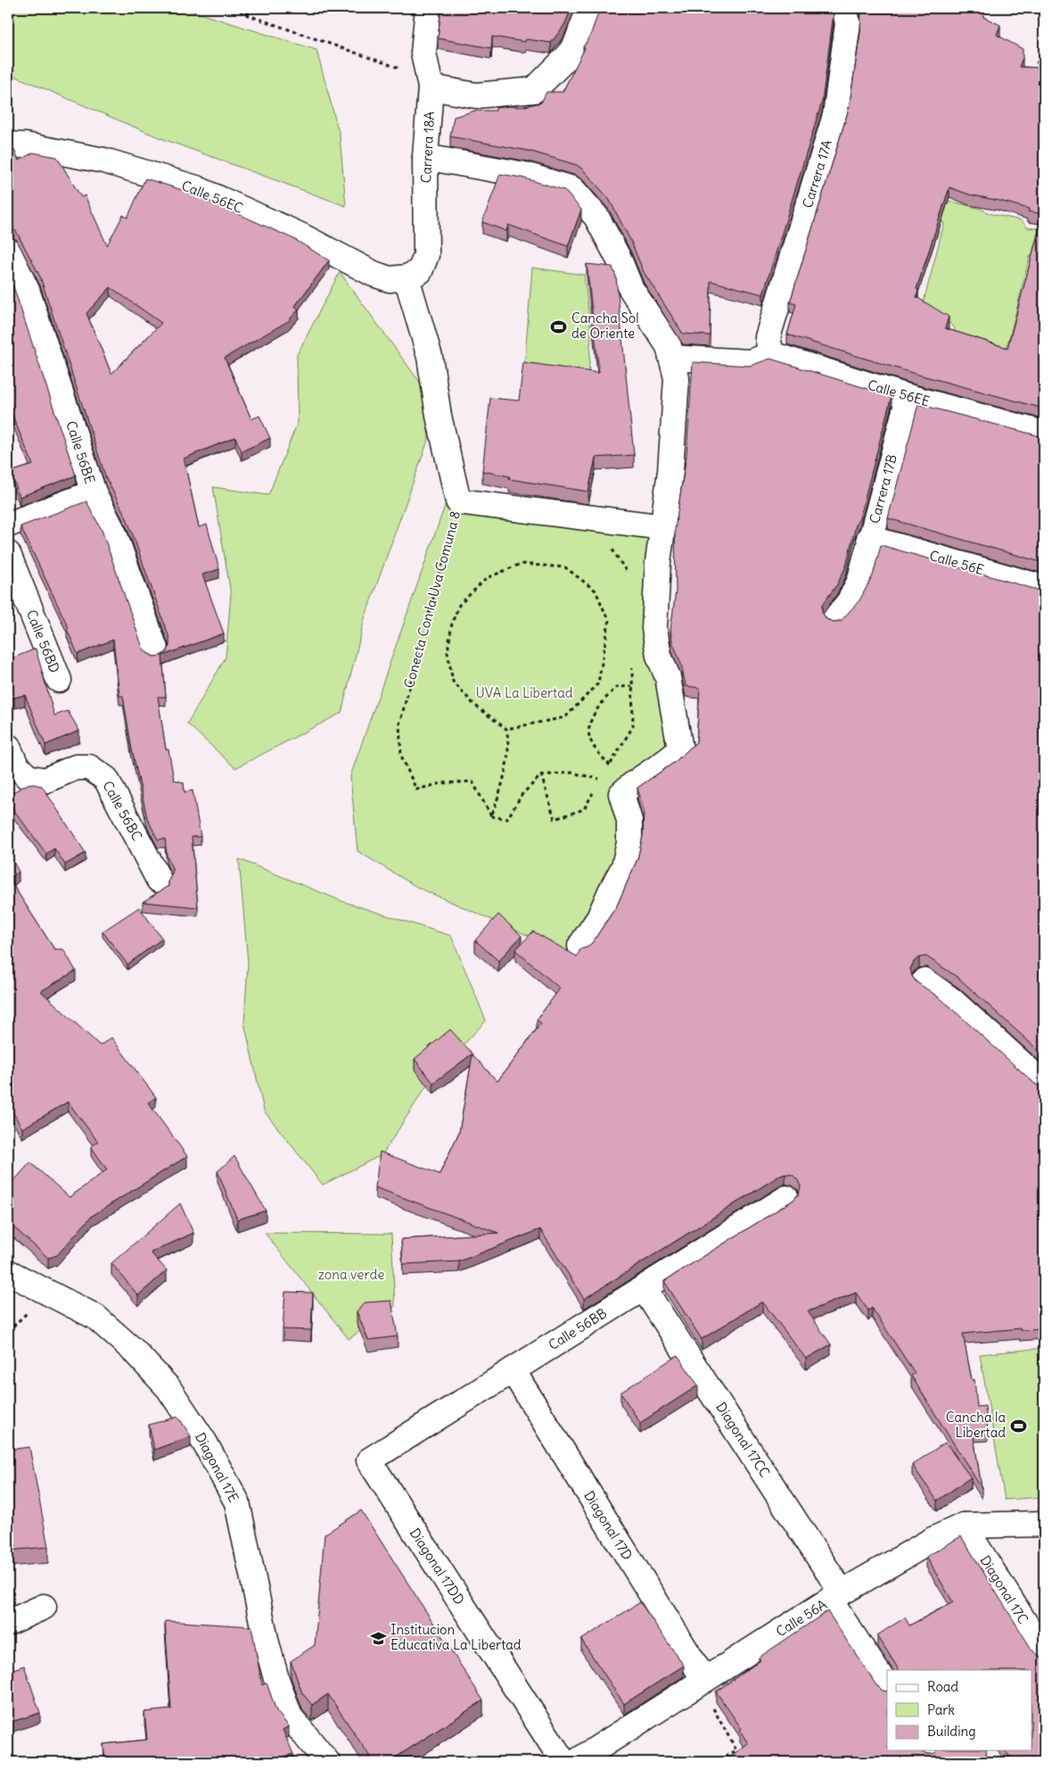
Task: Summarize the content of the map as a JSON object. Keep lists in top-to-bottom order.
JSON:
{
  "streets": {
    "street": [
      "Carrera 18A",
      "Carrera 17A",
      "Calle 56EC",
      "Calle 56EE",
      "Calle 56BE",
      "Carrera 17B",
      "Calle 56E",
      "Conecta Con la Uva Comuna 8",
      "Calle 56BD",
      "Calle 56BC",
      "Calle 56BB",
      "Diagonal 17CC",
      "Diagonal 17E",
      "Diagonal 17D",
      "Diagonal 17DD",
      "Diagonal 17C",
      "Calle 56A"
    ]
  },
  "crossings": [
    ["Carrera 18A", "Calle 56EC"],
    ["Carrera 18A", "Conecta Con la Uva Comuna 8"],
    ["Carrera 17A", "Calle 56EE"],
    ["Calle 56EC", "Conecta Con la Uva Comuna 8"],
    ["Calle 56EE", "Carrera 17B"],
    ["Carrera 17B", "Calle 56E"],
    ["Calle 56BB", "Diagonal 17CC"],
    ["Calle 56BB", "Diagonal 17D"],
    ["Calle 56BB", "Diagonal 17DD"],
    ["Diagonal 17CC", "Calle 56A"],
    ["Diagonal 17D", "Calle 56A"],
    ["Diagonal 17C", "Calle 56A"]
  ],
  "parks": ["UVA La Libertad", "zona verde"],
  "places": {
    "sports": ["Cancha Sol de Oriente", "Cancha la Libertad"],
    "school or university": ["Institucion Educativa La Libertad"]
  },
  "legend": ["Road", "Park", "Building"]
}
